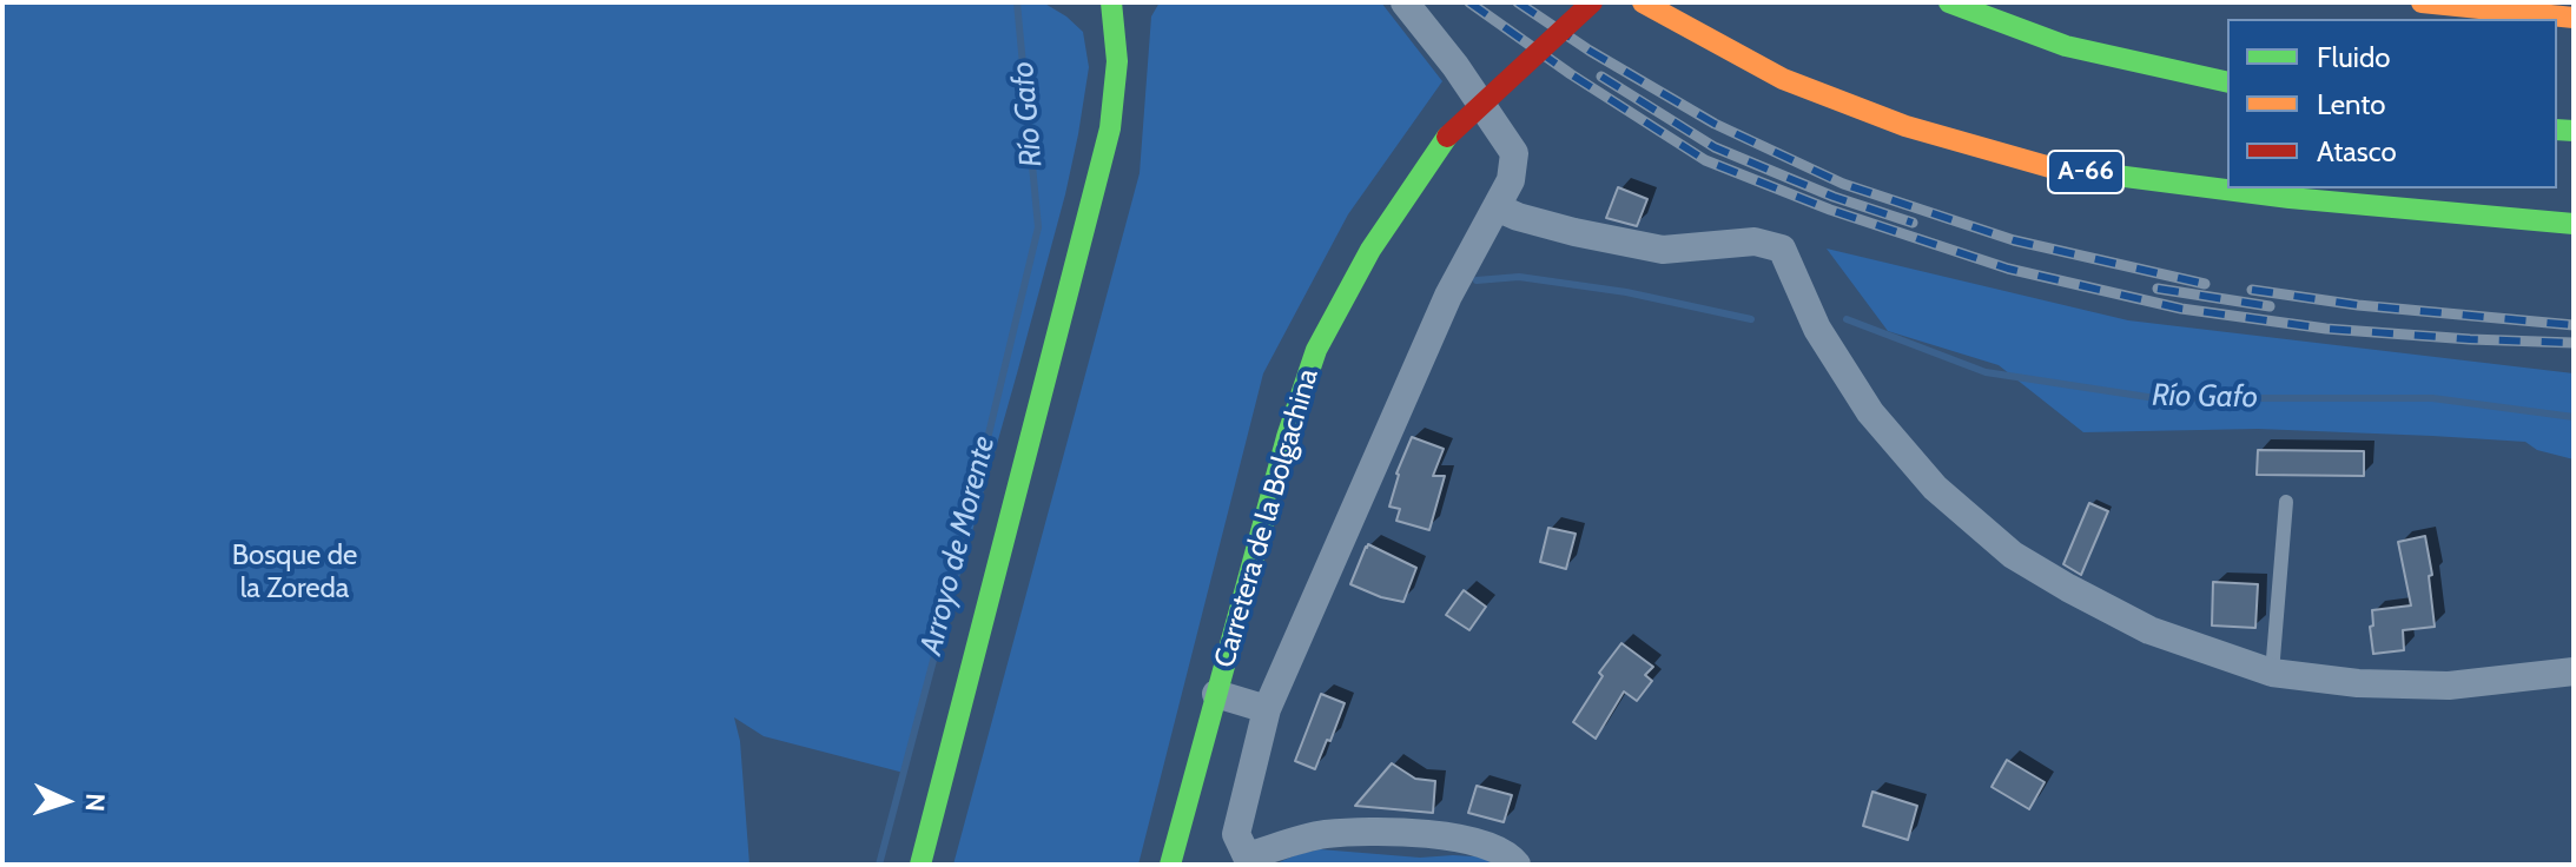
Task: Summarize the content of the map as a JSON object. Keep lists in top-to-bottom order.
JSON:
{
  "streets": {
    "main road": ["A-66", "Carretera de la Bolgachina"]
  },
  "water": ["Río Gafo", "Arroyo de Morente"],
  "parks": ["Bosque de la Zoreda"],
  "legend": ["Fluido", "Lento", "Atasco"],
  "north": "right"
}
